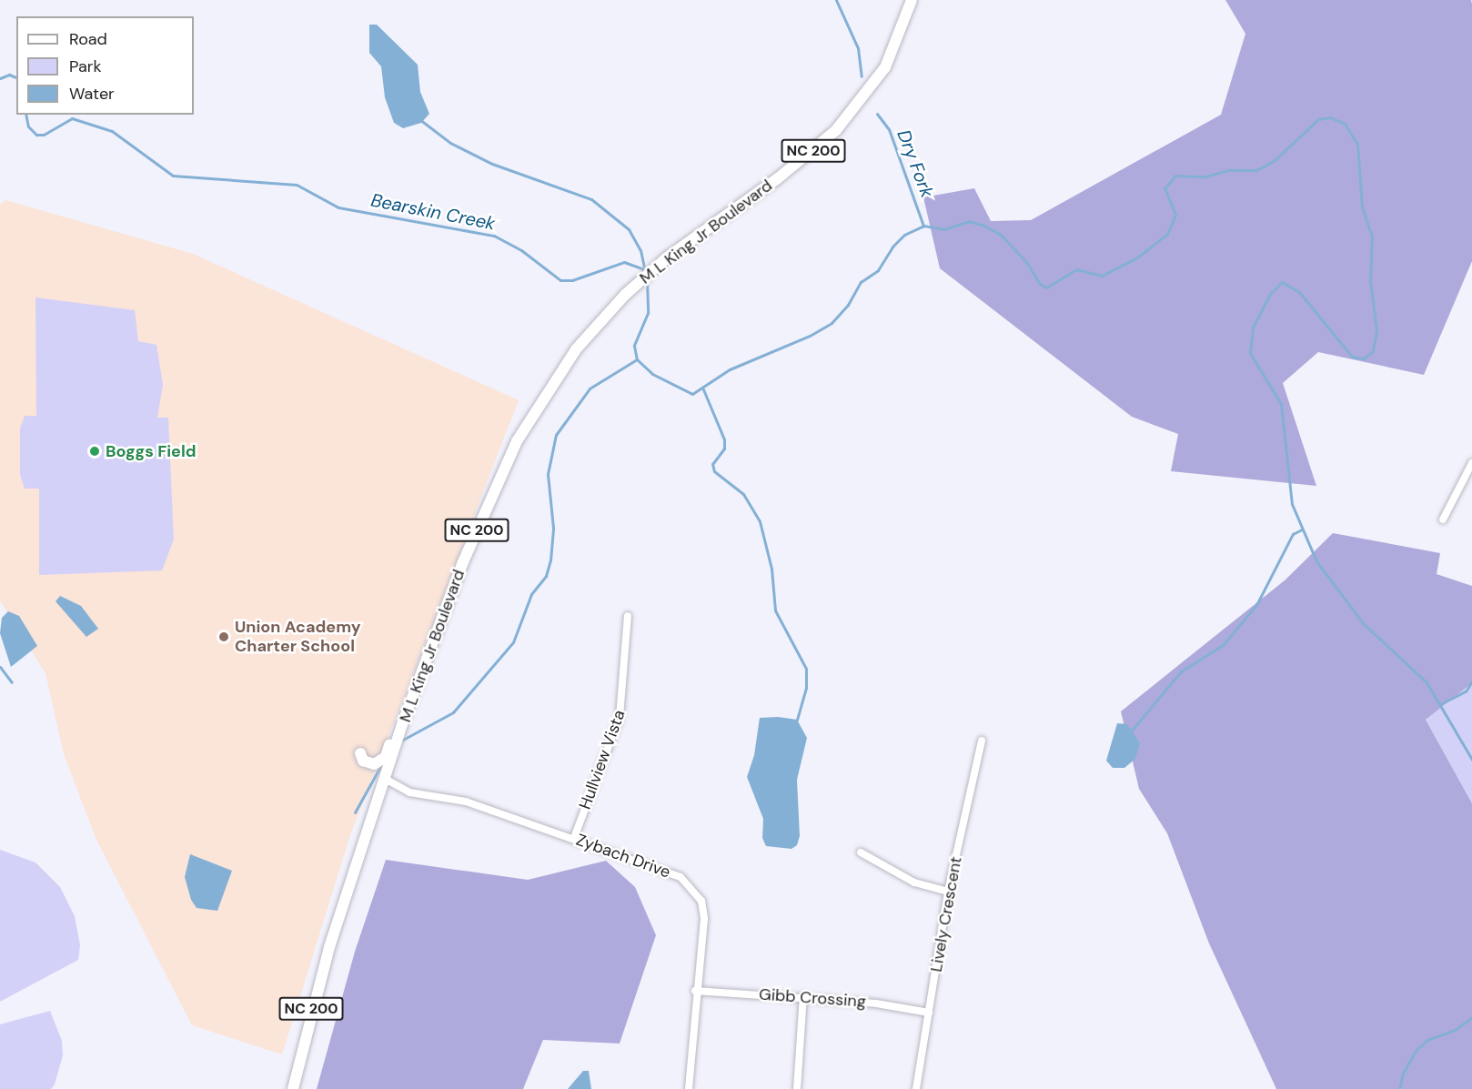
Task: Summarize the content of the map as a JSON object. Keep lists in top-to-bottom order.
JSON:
{
  "streets": {
    "main road": ["NC 200", "M L King Jr Boulevard"],
    "street": [
      "Hullview Vista",
      "Zybach Drive",
      "Lively Crescent",
      "Gibb Crossing"
    ]
  },
  "crossings": [
    ["M L King Jr Boulevard", "Zybach Drive"],
    ["Hullview Vista", "Zybach Drive"],
    ["Zybach Drive", "Gibb Crossing"],
    ["Lively Crescent", "Gibb Crossing"]
  ],
  "water": ["Dry Fork", "Bearskin Creek"],
  "places": ["Boggs Field", "Union Academy Charter School"],
  "legend": ["Road", "Park", "Water"]
}
